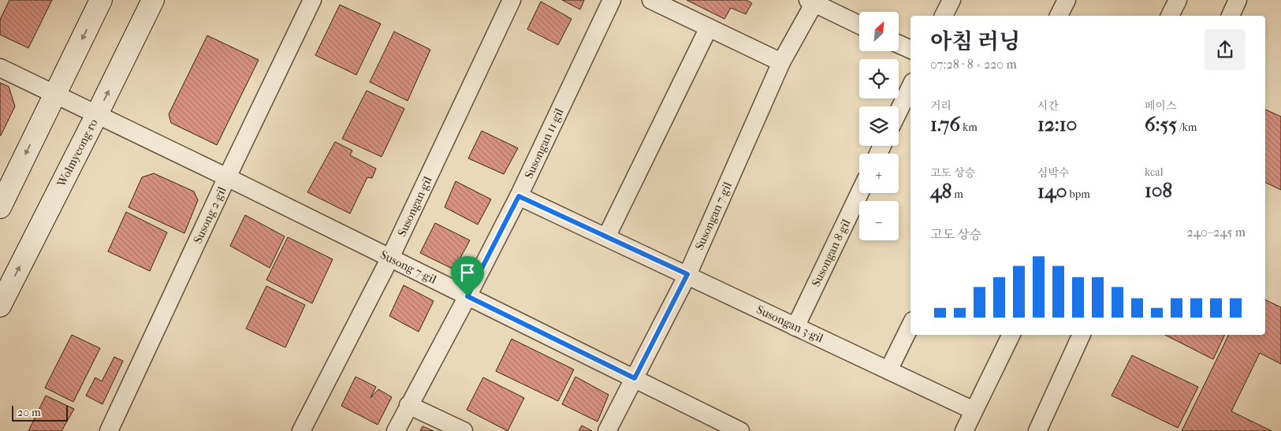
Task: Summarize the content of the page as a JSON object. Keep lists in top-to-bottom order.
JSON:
{
  "streets": {
    "street": [
      "Susongan 11-gil",
      "Wolmyeong-ro",
      "Susongan-gil",
      "Susong 2-gil",
      "Susongan 7-gil",
      "Susongan 8-gil",
      "Susong 7-gil",
      "Susongan 3-gil"
    ]
  },
  "crossings": [
    ["Susongan 11-gil", "Susong 7-gil"],
    ["Susongan 11-gil", "Susongan 3-gil"],
    ["Wolmyeong-ro", "Susong 7-gil"],
    ["Susongan-gil", "Susong 7-gil"],
    ["Susong 2-gil", "Susong 7-gil"],
    ["Susongan 7-gil", "Susong 7-gil"],
    ["Susongan 7-gil", "Susongan 3-gil"],
    ["Susongan 8-gil", "Susongan 3-gil"]
  ],
  "scale_bar": "20 m",
  "north": "top right",
  "page": {
    "map_buttons": ["+", "−"],
    "heading": ["아침 러닝", "07:28 · 8 × 220 m"],
    "stats": [
      ["거리", "1.76 km"],
      ["시간", "12:10"],
      ["페이스", "6:55 /km"],
      ["고도 상승", "48 m"],
      ["심박수", "140 bpm"],
      ["kcal", "108"]
    ],
    "chart": ["고도 상승", "240–245 m"],
    "scale": "20 m"
  }
}
